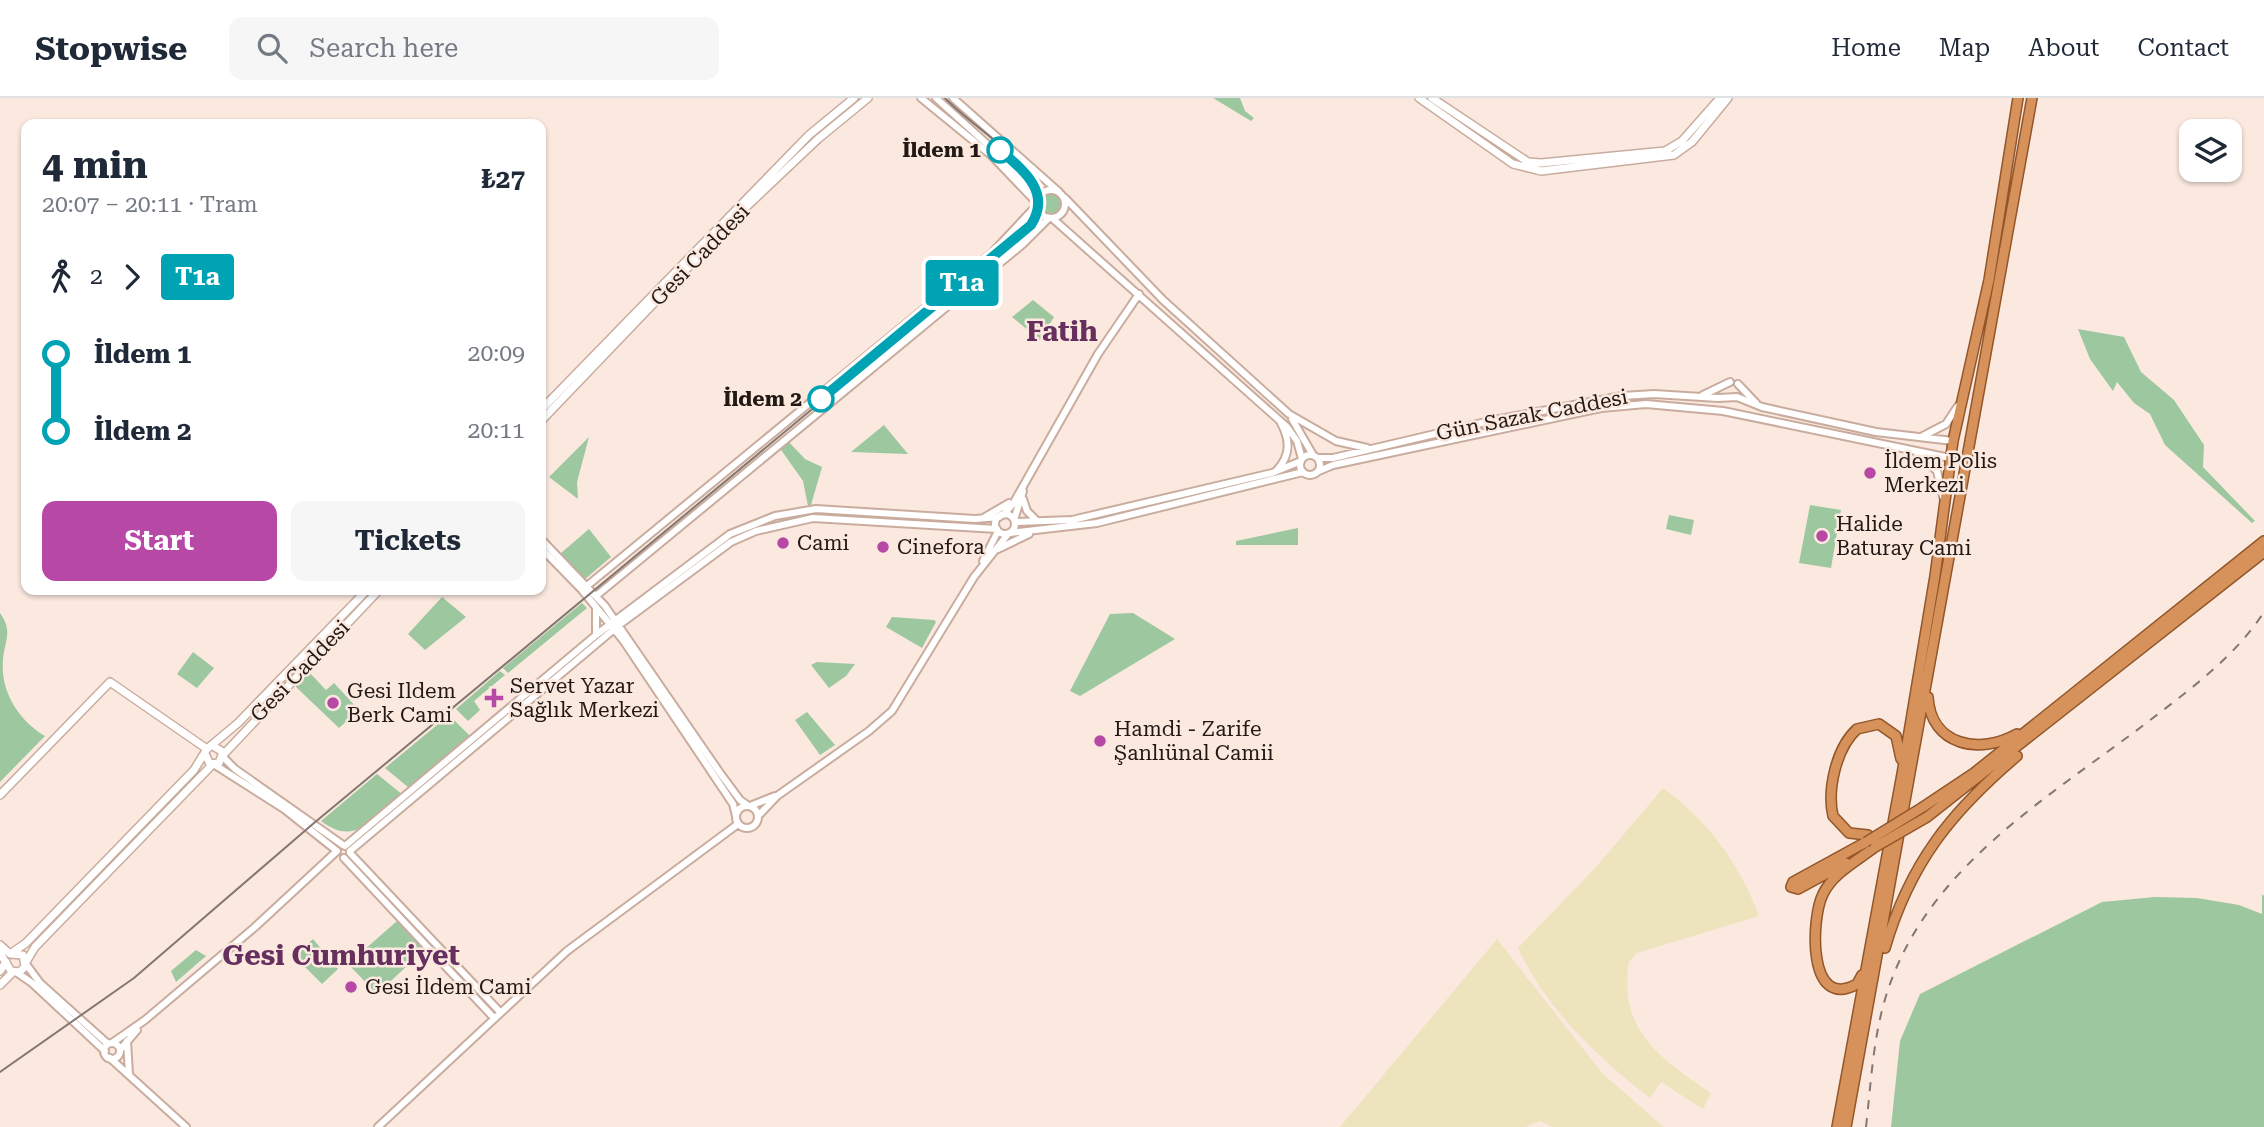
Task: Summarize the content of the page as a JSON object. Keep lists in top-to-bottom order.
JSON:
{
  "streets": {
    "main road": ["Gesi Caddesi"],
    "street": ["Gün Sazak Caddesi"]
  },
  "districts": ["Fatih", "Gesi Cumhuriyet"],
  "places": {
    "other": [
      "İldem 1",
      "İldem 2",
      "İldem Polis Merkezi",
      "Halide Baturay Cami",
      "Cami",
      "Cinefora",
      "Gesi Ildem Berk Cami",
      "Hamdi - Zarife Şanlıünal Camii",
      "Gesi İldem Cami"
    ],
    "health": ["Servet Yazar Sağlık Merkezi"]
  },
  "lines": ["tram line T1a"],
  "page": {
    "header": "Stopwise",
    "search": "Search here",
    "nav": [
      "Home",
      "Map",
      "About",
      "Contact"
    ],
    "on_map": "T1a",
    "heading": ["4 min", "20:07 – 20:11 · Tram", "₺27"],
    "legs": ["2", "T1a"],
    "list": [
      {
        "name": "İldem 1",
        "value": "20:09"
      },
      {
        "name": "İldem 2",
        "value": "20:11"
      }
    ],
    "buttons": ["Start", "Tickets"]
  }
}
